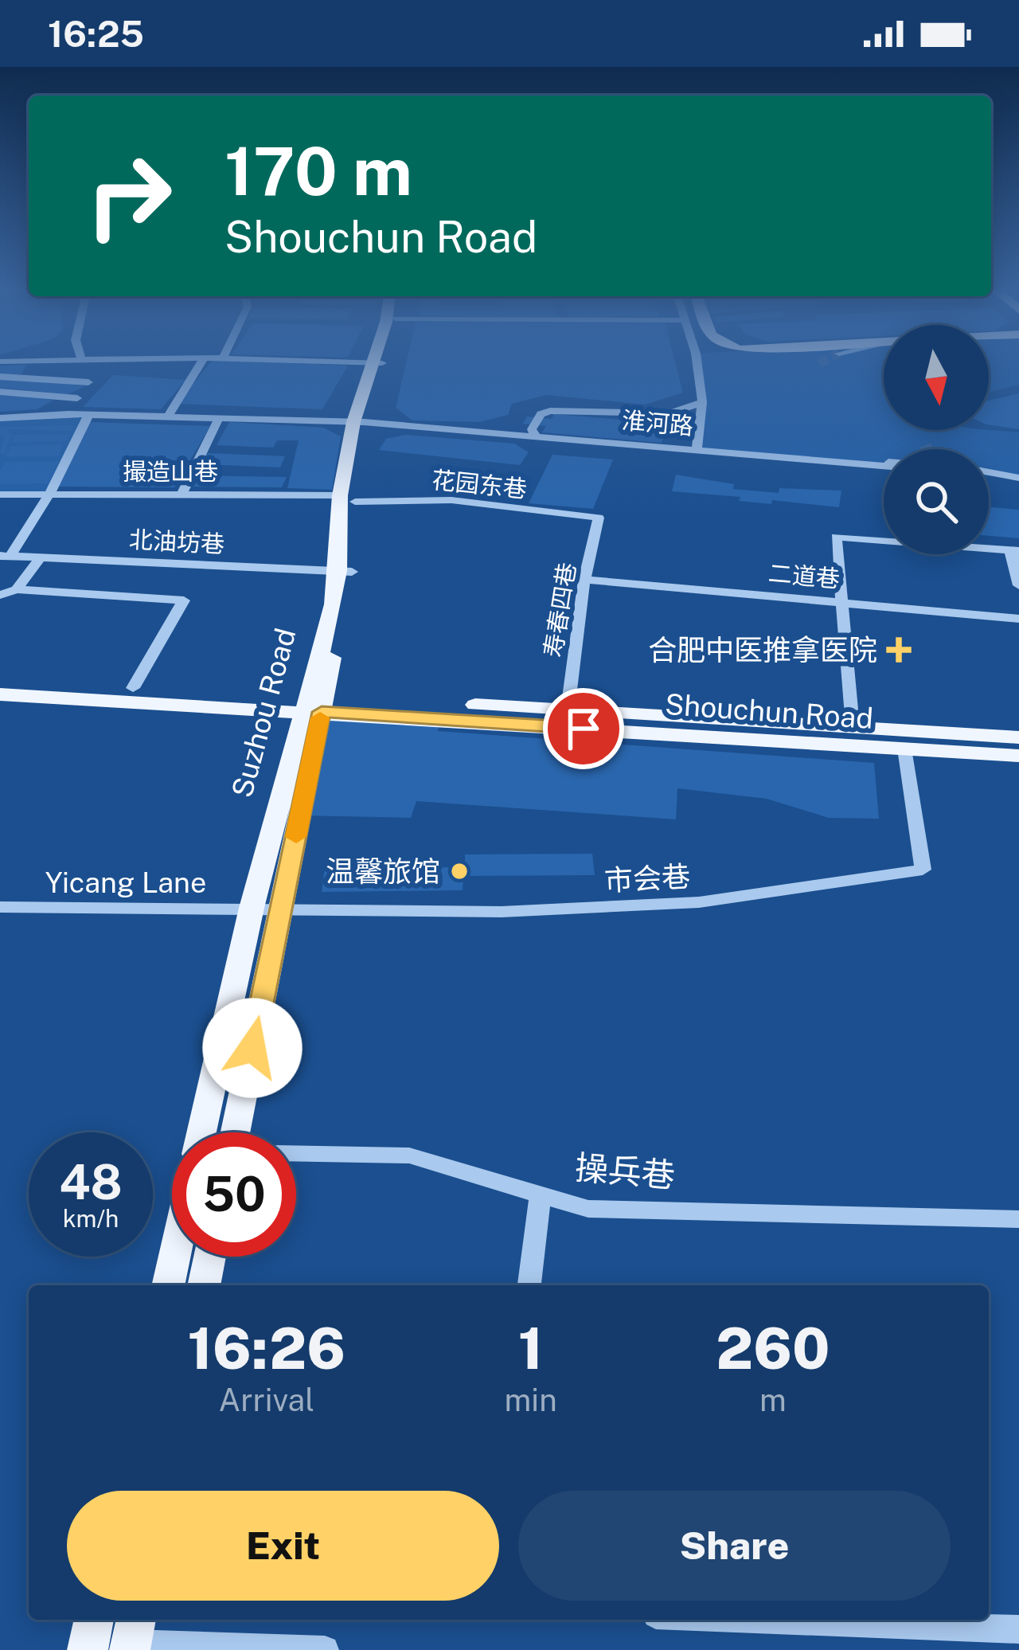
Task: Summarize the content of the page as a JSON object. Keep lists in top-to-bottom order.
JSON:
{
  "streets": {
    "main road": ["Shouchun Road", "Suzhou Road"],
    "street": [
      "淮河路",
      "撮造山巷",
      "花园东巷",
      "北油坊巷",
      "二道巷",
      "寿春四巷",
      "市会巷",
      "Yicang Lane",
      "操兵巷"
    ]
  },
  "crossings": [
    ["淮河路", "Suzhou Road"],
    ["撮造山巷", "花园东巷"],
    ["撮造山巷", "Suzhou Road"],
    ["花园东巷", "寿春四巷"],
    ["花园东巷", "Suzhou Road"],
    ["北油坊巷", "Suzhou Road"],
    ["二道巷", "寿春四巷"],
    ["寿春四巷", "Shouchun Road"],
    ["Shouchun Road", "Suzhou Road"],
    ["Shouchun Road", "市会巷"],
    ["Suzhou Road", "市会巷"],
    ["Suzhou Road", "Yicang Lane"],
    ["市会巷", "Yicang Lane"]
  ],
  "places": {
    "health": ["合肥中医推拿医院"],
    "other": ["温馨旅馆"]
  },
  "north": "bottom",
  "page": {
    "status": "16:25",
    "turn": ["170 m", "Shouchun Road"],
    "speed": "48 km/h",
    "limit": "50",
    "eta": [
      "16:26",
      "Arrival",
      "1",
      "min",
      "260",
      "m"
    ],
    "buttons": ["Exit", "Share"]
  }
}
